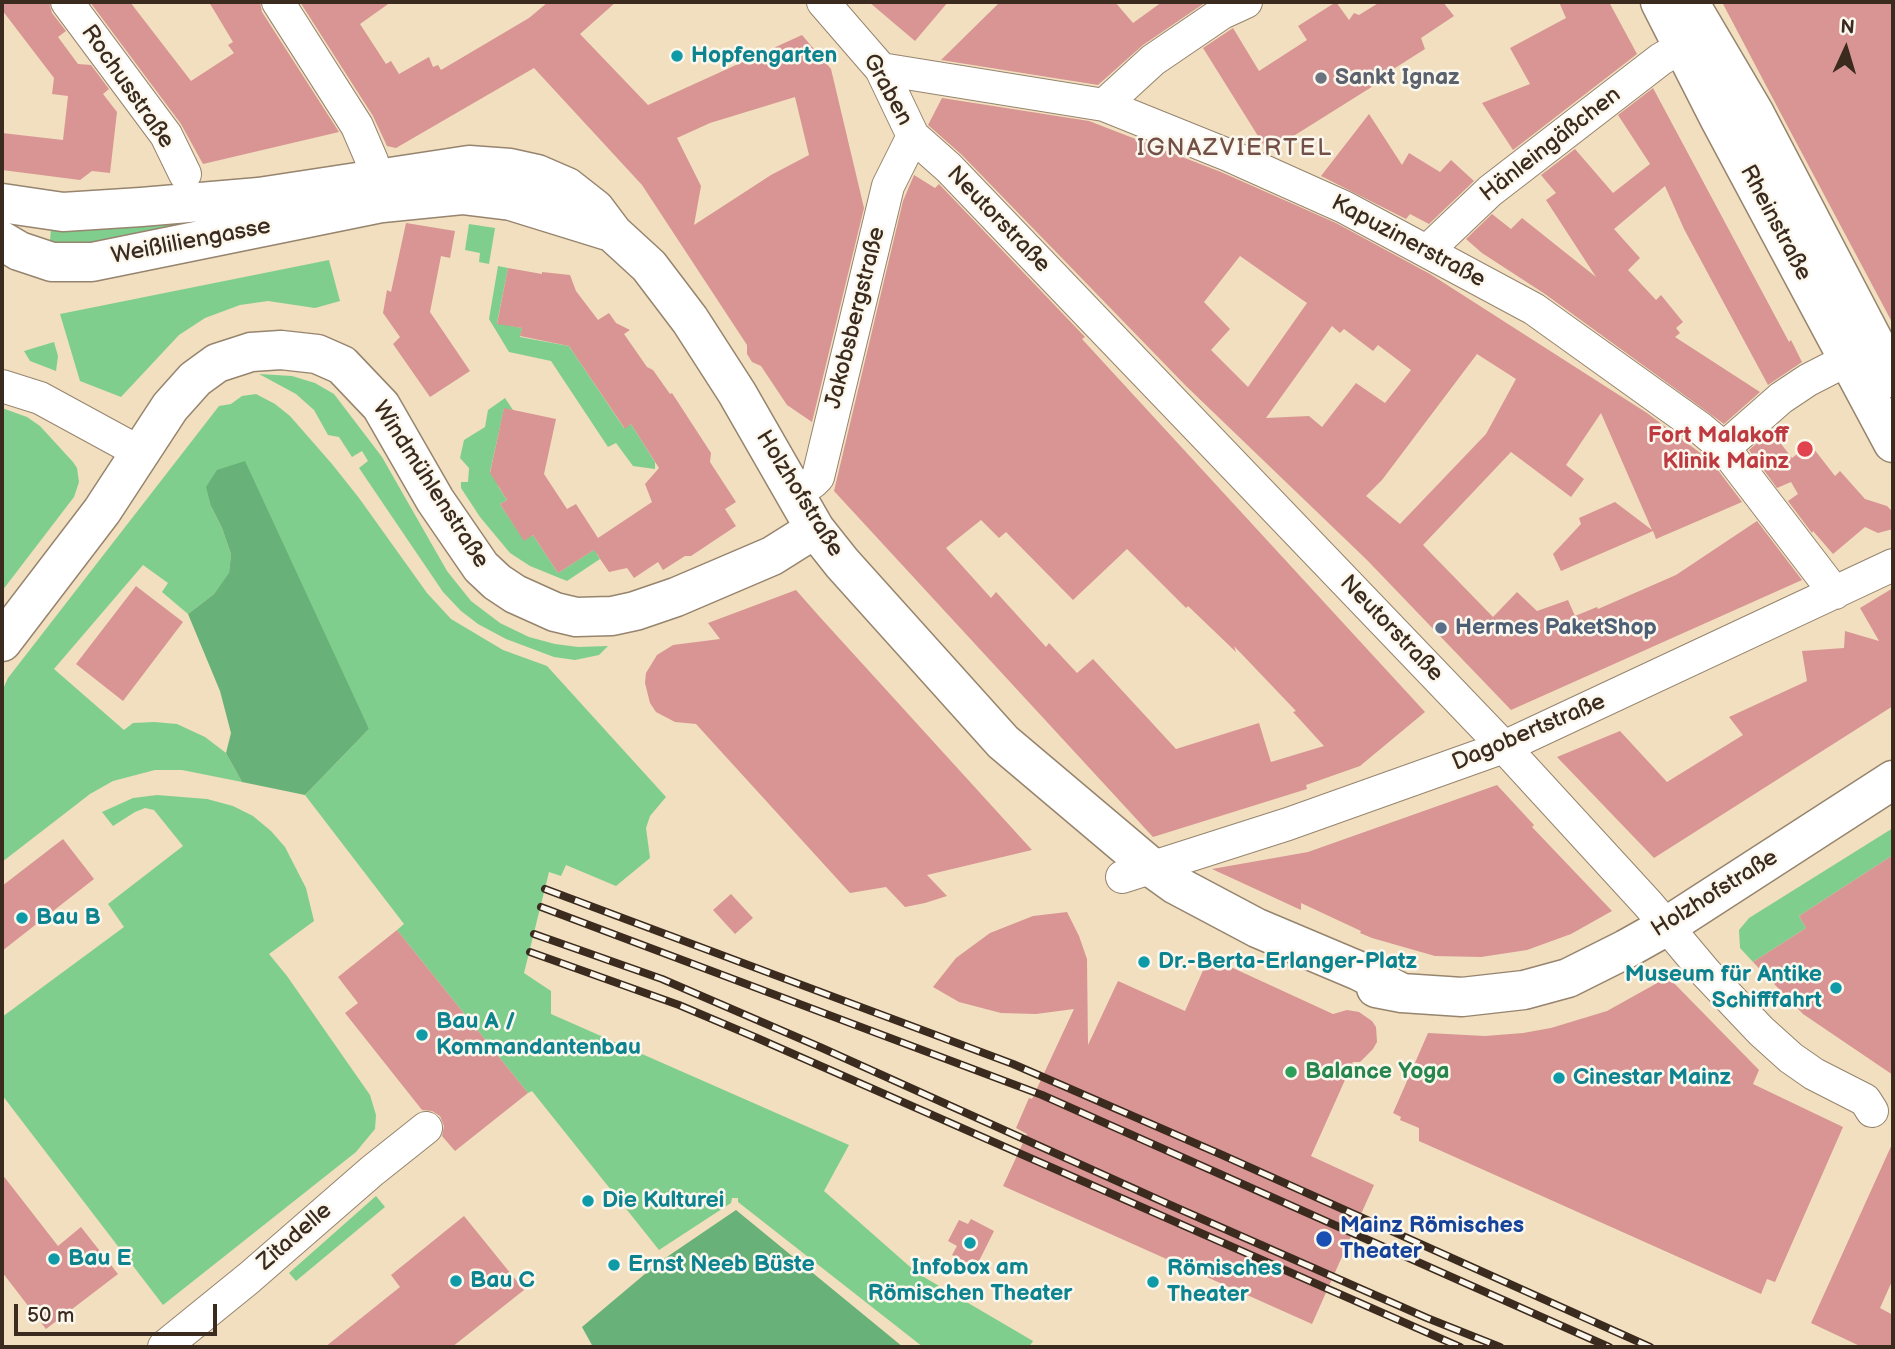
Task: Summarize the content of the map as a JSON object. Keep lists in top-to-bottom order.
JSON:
{
  "streets": {
    "street": [
      "Rochusstraße",
      "Graben",
      "Hänleingäßchen",
      "Neutorstraße",
      "Rheinstraße",
      "Weißliliengasse",
      "Kapuzinerstraße",
      "Jakobsbergstraße",
      "Windmühlenstraße",
      "Holzhofstraße",
      "Dagobertstraße",
      "Zitadelle"
    ]
  },
  "crossings": [
    ["Graben", "Neutorstraße"],
    ["Graben", "Kapuzinerstraße"],
    ["Graben", "Jakobsbergstraße"],
    ["Hänleingäßchen", "Rheinstraße"],
    ["Hänleingäßchen", "Kapuzinerstraße"],
    ["Neutorstraße", "Jakobsbergstraße"],
    ["Neutorstraße", "Holzhofstraße"],
    ["Neutorstraße", "Dagobertstraße"],
    ["Weißliliengasse", "Holzhofstraße"],
    ["Kapuzinerstraße", "Dagobertstraße"],
    ["Jakobsbergstraße", "Holzhofstraße"],
    ["Windmühlenstraße", "Holzhofstraße"],
    ["Holzhofstraße", "Dagobertstraße"]
  ],
  "districts": ["IGNAZVIERTEL"],
  "places": [
    "Hopfengarten",
    "Sankt Ignaz",
    "Fort Malakoff Klinik Mainz",
    "Hermes PaketShop",
    "Bau B",
    "Dr.-Berta-Erlanger-Platz",
    "Museum für Antike Schifffahrt",
    "Bau A / Kommandantenbau",
    "Balance Yoga",
    "Cinestar Mainz",
    "Die Kulturei",
    "Mainz Römisches Theater",
    "Infobox am Römischen Theater",
    "Bau E",
    "Ernst Neeb Büste",
    "Bau C",
    "Römisches Theater"
  ],
  "scale_bar": "50 m",
  "north": "top"
}
